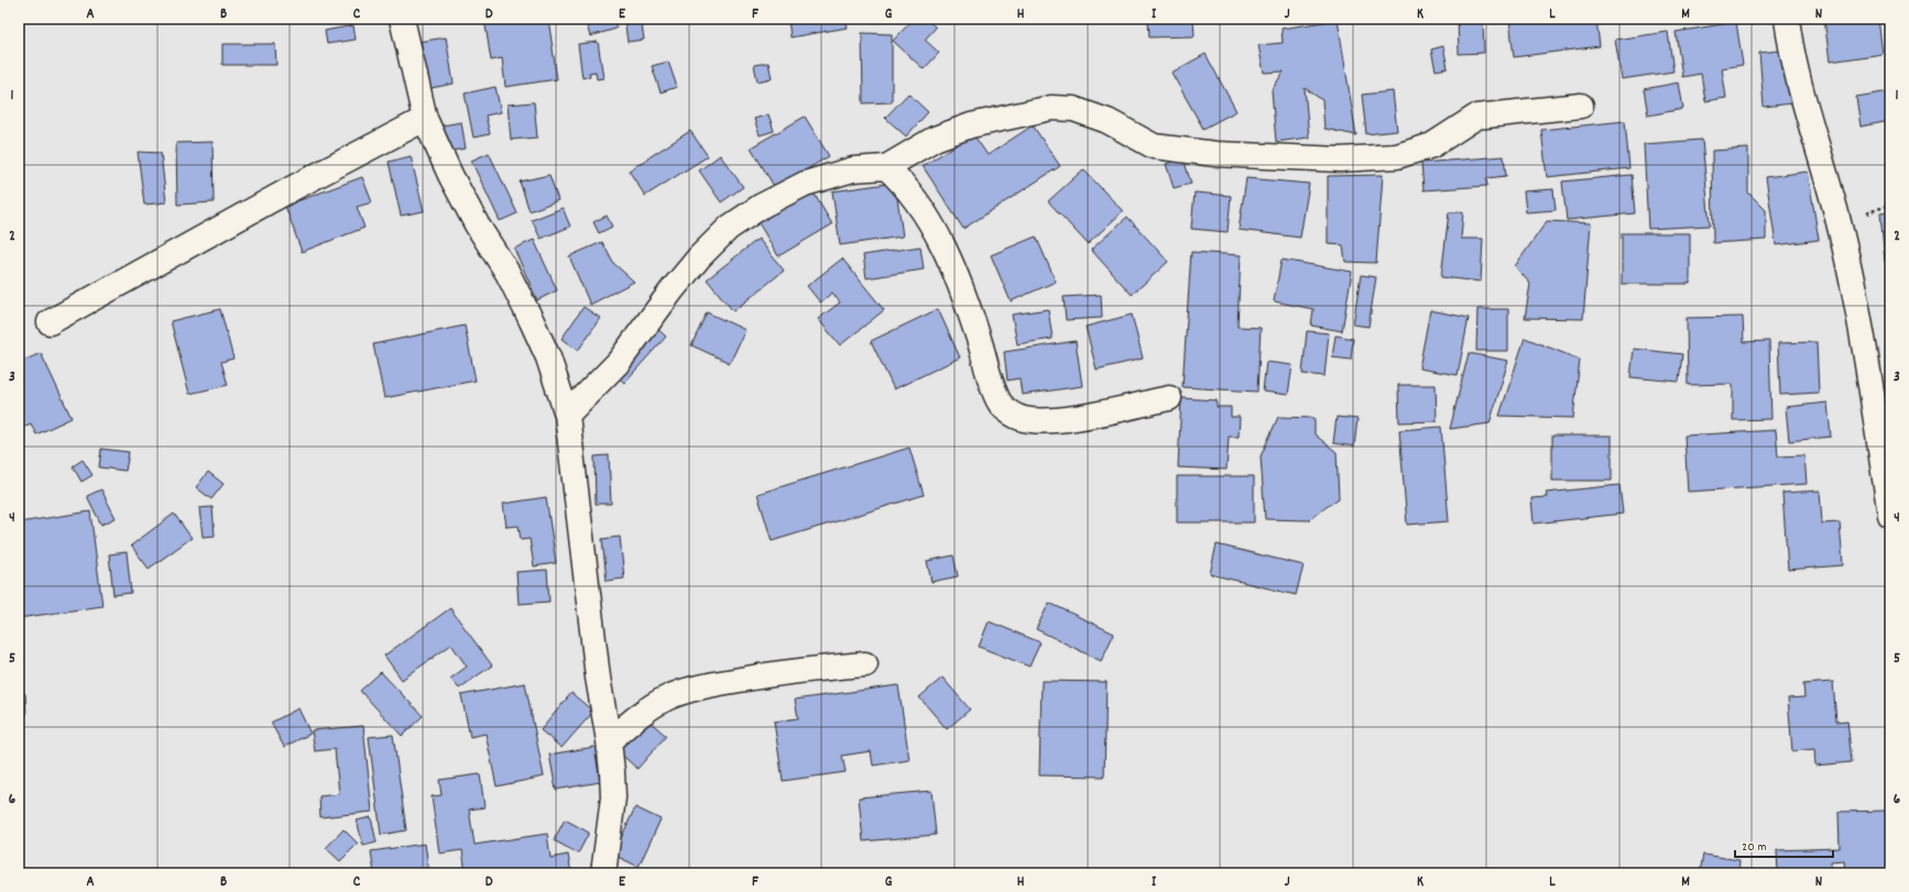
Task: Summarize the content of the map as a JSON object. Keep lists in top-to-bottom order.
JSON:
{
  "scale_bar": "20 m",
  "grid": {
    "columns": [
      "A",
      "B",
      "C",
      "D",
      "E",
      "F",
      "G",
      "H",
      "I",
      "J",
      "K",
      "L",
      "M",
      "N"
    ],
    "rows": [
      "1",
      "2",
      "3",
      "4",
      "5",
      "6"
    ]
  }
}
